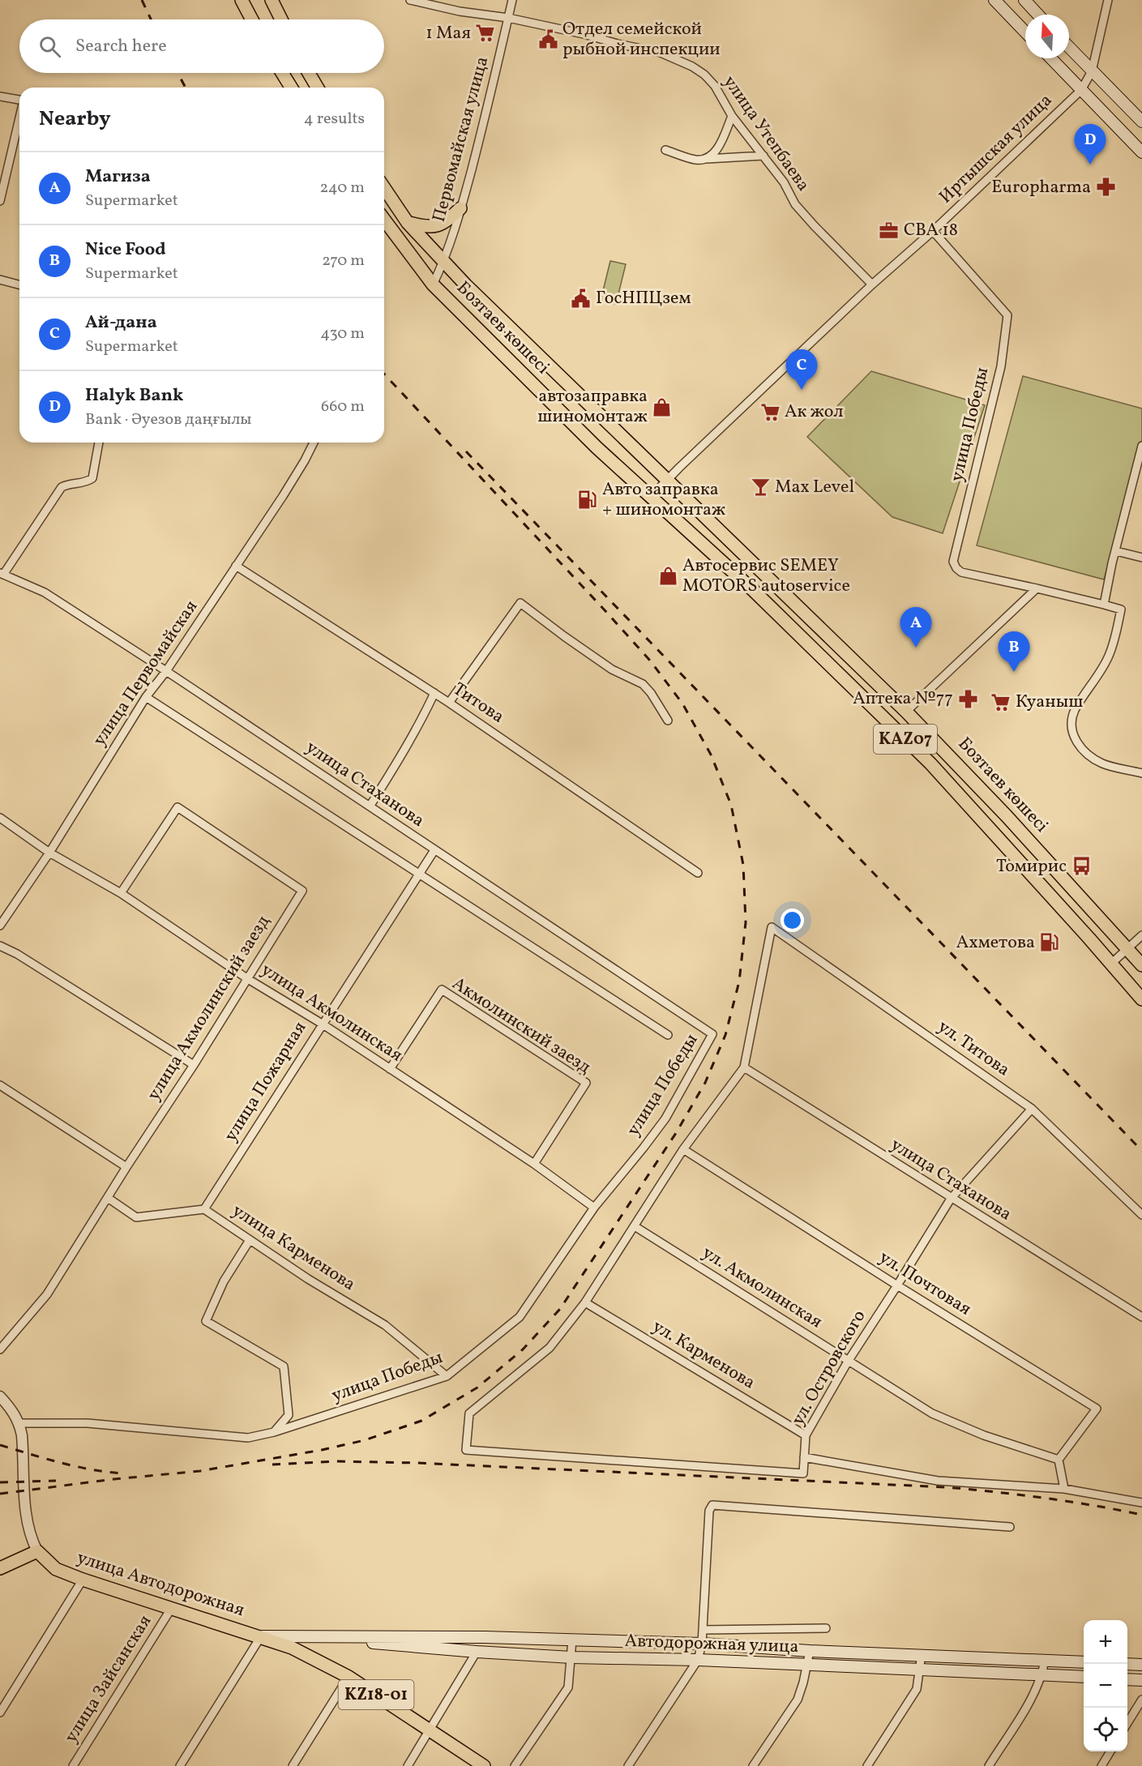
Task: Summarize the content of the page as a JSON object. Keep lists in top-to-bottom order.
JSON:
{
  "streets": {
    "main road": [
      "Бозтаев көшесі",
      "KAZ07",
      "улица Автодорожная",
      "Автодорожная улица",
      "KZ18-01"
    ],
    "street": [
      "улица Утепбаева",
      "Первомайская улица",
      "Иртышская улица",
      "улица Победы",
      "улица Первомайская",
      "Титова",
      "улица Стаханова",
      "улица Акмолинский заезд",
      "улица Акмолинская",
      "Акмолинский заезд",
      "ул. Титова",
      "улица Пожарная",
      "улица Карменова",
      "ул. Почтовая",
      "ул. Акмолинская",
      "ул. Карменова",
      "ул. Островского",
      "улица Зайсанская"
    ]
  },
  "crossings": [
    ["улица Утепбаева", "Первомайская улица"],
    ["улица Утепбаева", "Иртышская улица"],
    ["Первомайская улица", "Бозтаев көшесі"],
    ["Иртышская улица", "Бозтаев көшесі"],
    ["Иртышская улица", "улица Победы"],
    ["улица Победы", "улица Стаханова"],
    ["улица Победы", "улица Акмолинская"],
    ["улица Победы", "улица Карменова"],
    ["улица Первомайская", "Титова"],
    ["улица Первомайская", "улица Стаханова"],
    ["улица Первомайская", "улица Акмолинская"],
    ["улица Стаханова", "ул. Титова"],
    ["улица Стаханова", "улица Пожарная"],
    ["улица Стаханова", "ул. Островского"],
    ["улица Акмолинский заезд", "улица Акмолинская"],
    ["улица Акмолинский заезд", "улица Карменова"],
    ["улица Акмолинская", "Акмолинский заезд"],
    ["улица Акмолинская", "улица Пожарная"],
    ["ул. Титова", "ул. Островского"],
    ["улица Пожарная", "улица Карменова"],
    ["ул. Почтовая", "ул. Акмолинская"],
    ["ул. Почтовая", "ул. Островского"],
    ["ул. Акмолинская", "ул. Островского"],
    ["ул. Карменова", "ул. Островского"],
    ["улица Автодорожная", "Автодорожная улица"],
    ["улица Автодорожная", "улица Зайсанская"],
    ["улица Автодорожная", "KZ18-01"],
    ["Автодорожная улица", "KZ18-01"]
  ],
  "places": {
    "supermarket": ["1 Мая", "Ак жол", "Куаныш"],
    "public building": ["Отдел семейской рыбной инспекции", "ГосНПЦзем"],
    "pharmacy": ["Europharma", "Аптека №77"],
    "office": ["СВА 18"],
    "shop": ["автозаправка шиномонтаж", "Автосервис SEMEY MOTORS autoservice"],
    "bar": ["Max Level"],
    "fuel station": ["Авто заправка + шиномонтаж", "Ахметова"],
    "bus stop": ["Томирис"]
  },
  "north": "top",
  "page": {
    "search": "Search here",
    "heading": ["Nearby", "4 results"],
    "pins": [
      "D",
      "C",
      "A",
      "B"
    ],
    "list": [
      {
        "mark": "A",
        "name": "Магиза",
        "note": "Supermarket",
        "value": "240 m"
      },
      {
        "mark": "B",
        "name": "Nice Food",
        "note": "Supermarket",
        "value": "270 m"
      },
      {
        "mark": "C",
        "name": "Ай-дана",
        "note": "Supermarket",
        "value": "430 m"
      },
      {
        "mark": "D",
        "name": "Halyk Bank",
        "note": "Bank · Әуезов даңғылы",
        "value": "660 m"
      }
    ],
    "map_buttons": ["+", "−"]
  }
}
